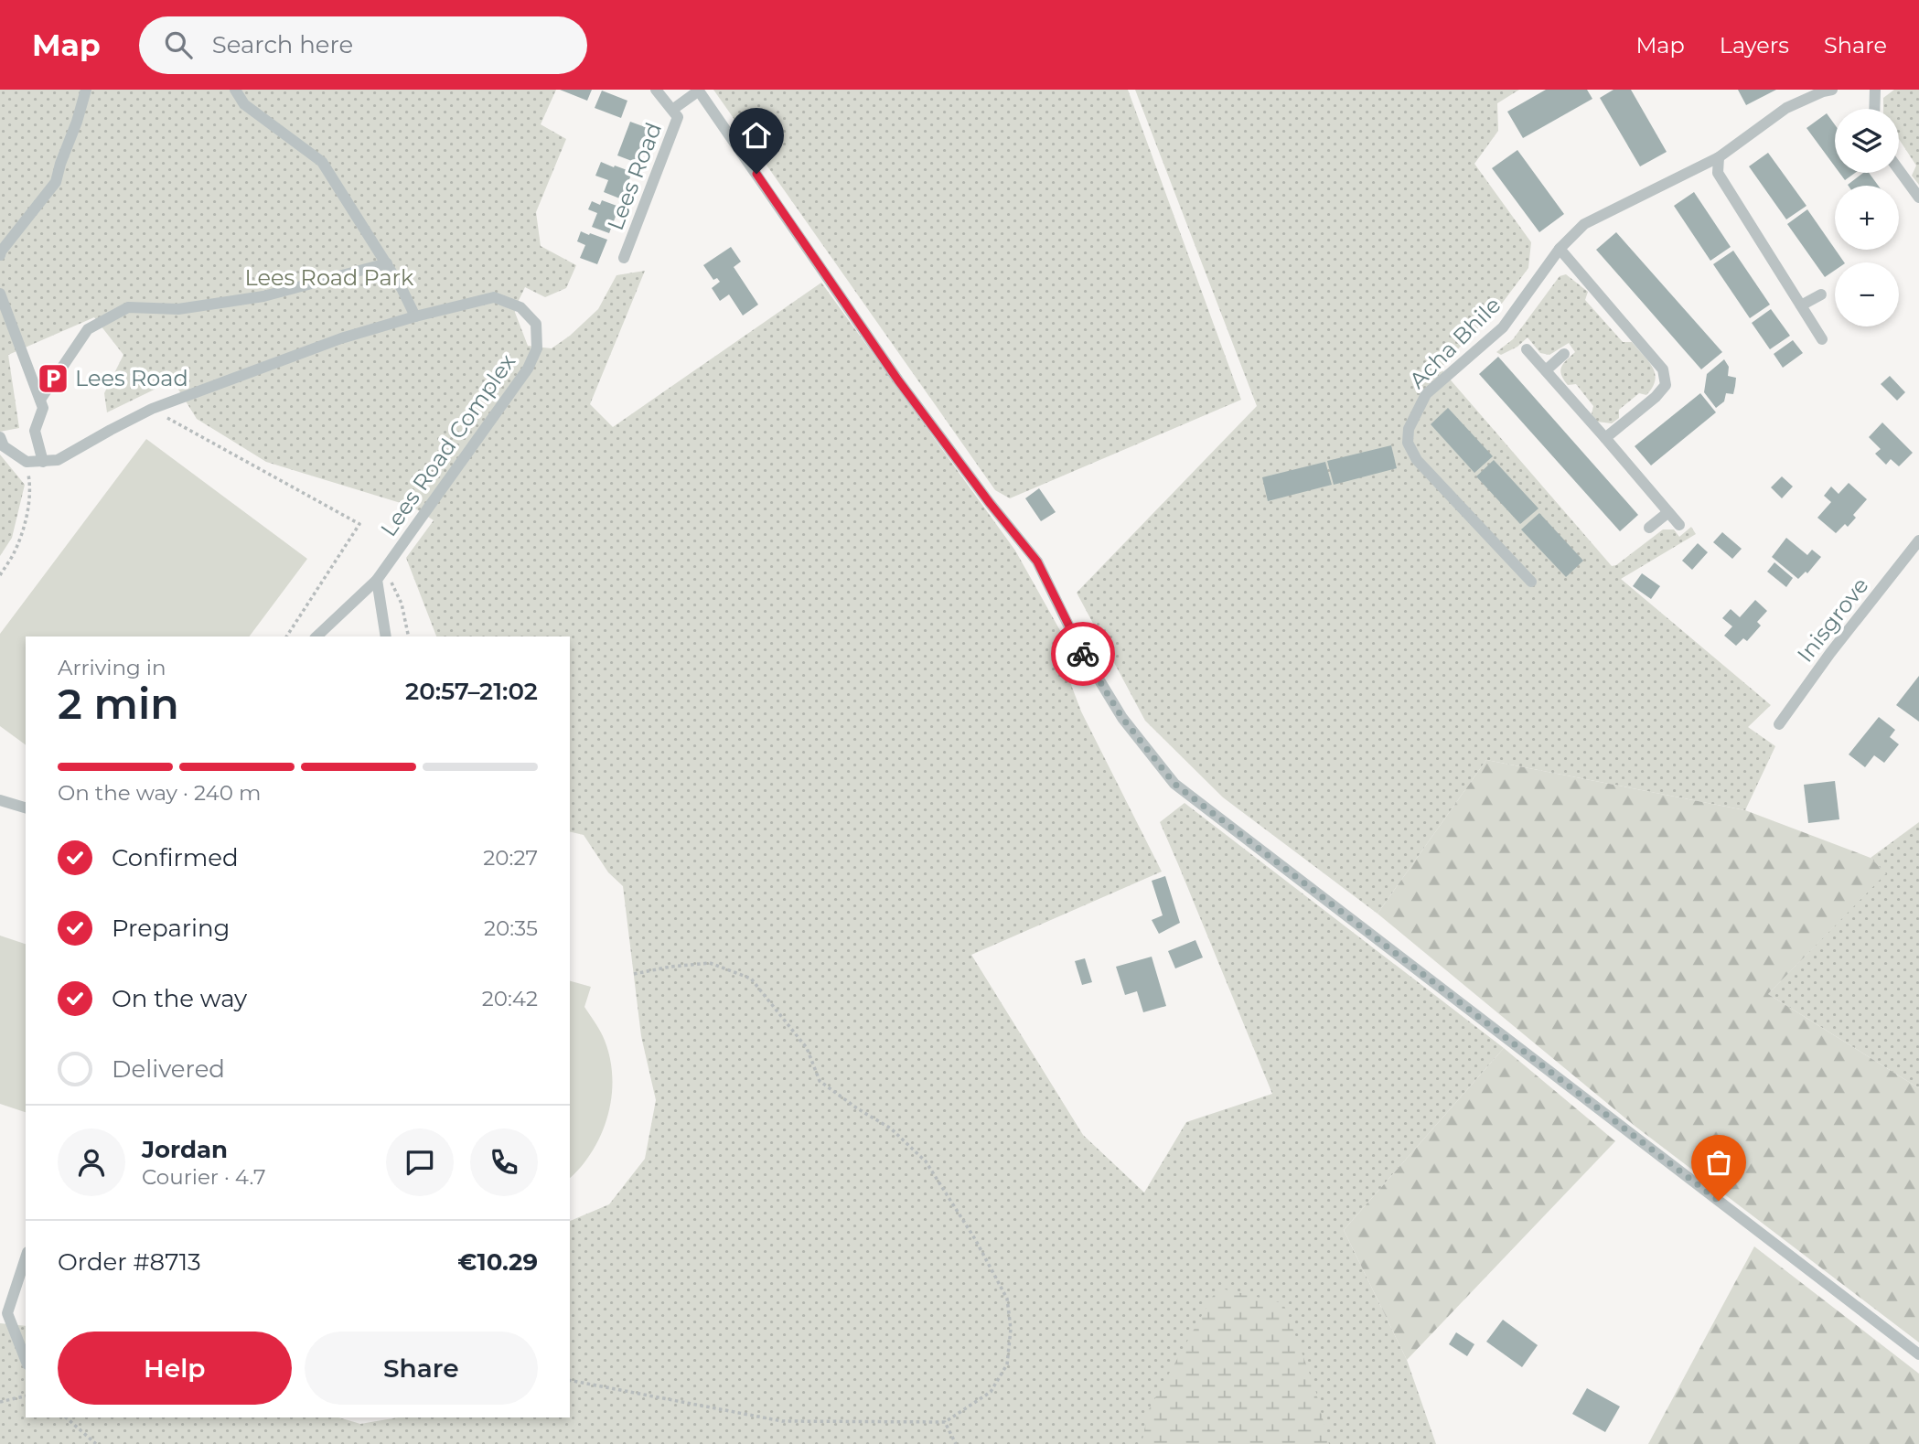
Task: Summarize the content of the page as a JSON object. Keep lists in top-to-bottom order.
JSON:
{
  "streets": {
    "street": [
      "Lees Road",
      "Acha Bhile",
      "Lees Road Complex",
      "Inisgrove"
    ]
  },
  "parks": ["Lees Road Park"],
  "places": {
    "parking": ["Lees Road"]
  },
  "page": {
    "header": "Map",
    "search": "Search here",
    "nav": ["Map", "Layers", "Share"],
    "map_buttons": ["+", "−"],
    "heading": ["2 min", "Arriving in", "20:57–21:02"],
    "panel": [
      "Jordan",
      "Courier · 4.7",
      "Order #8713",
      "€10.29"
    ],
    "bar": "On the way · 240 m",
    "list": [
      ["Confirmed", "20:27"],
      ["Preparing", "20:35"],
      ["On the way", "20:42"],
      "Delivered"
    ],
    "buttons": ["Help", "Share"]
  }
}
